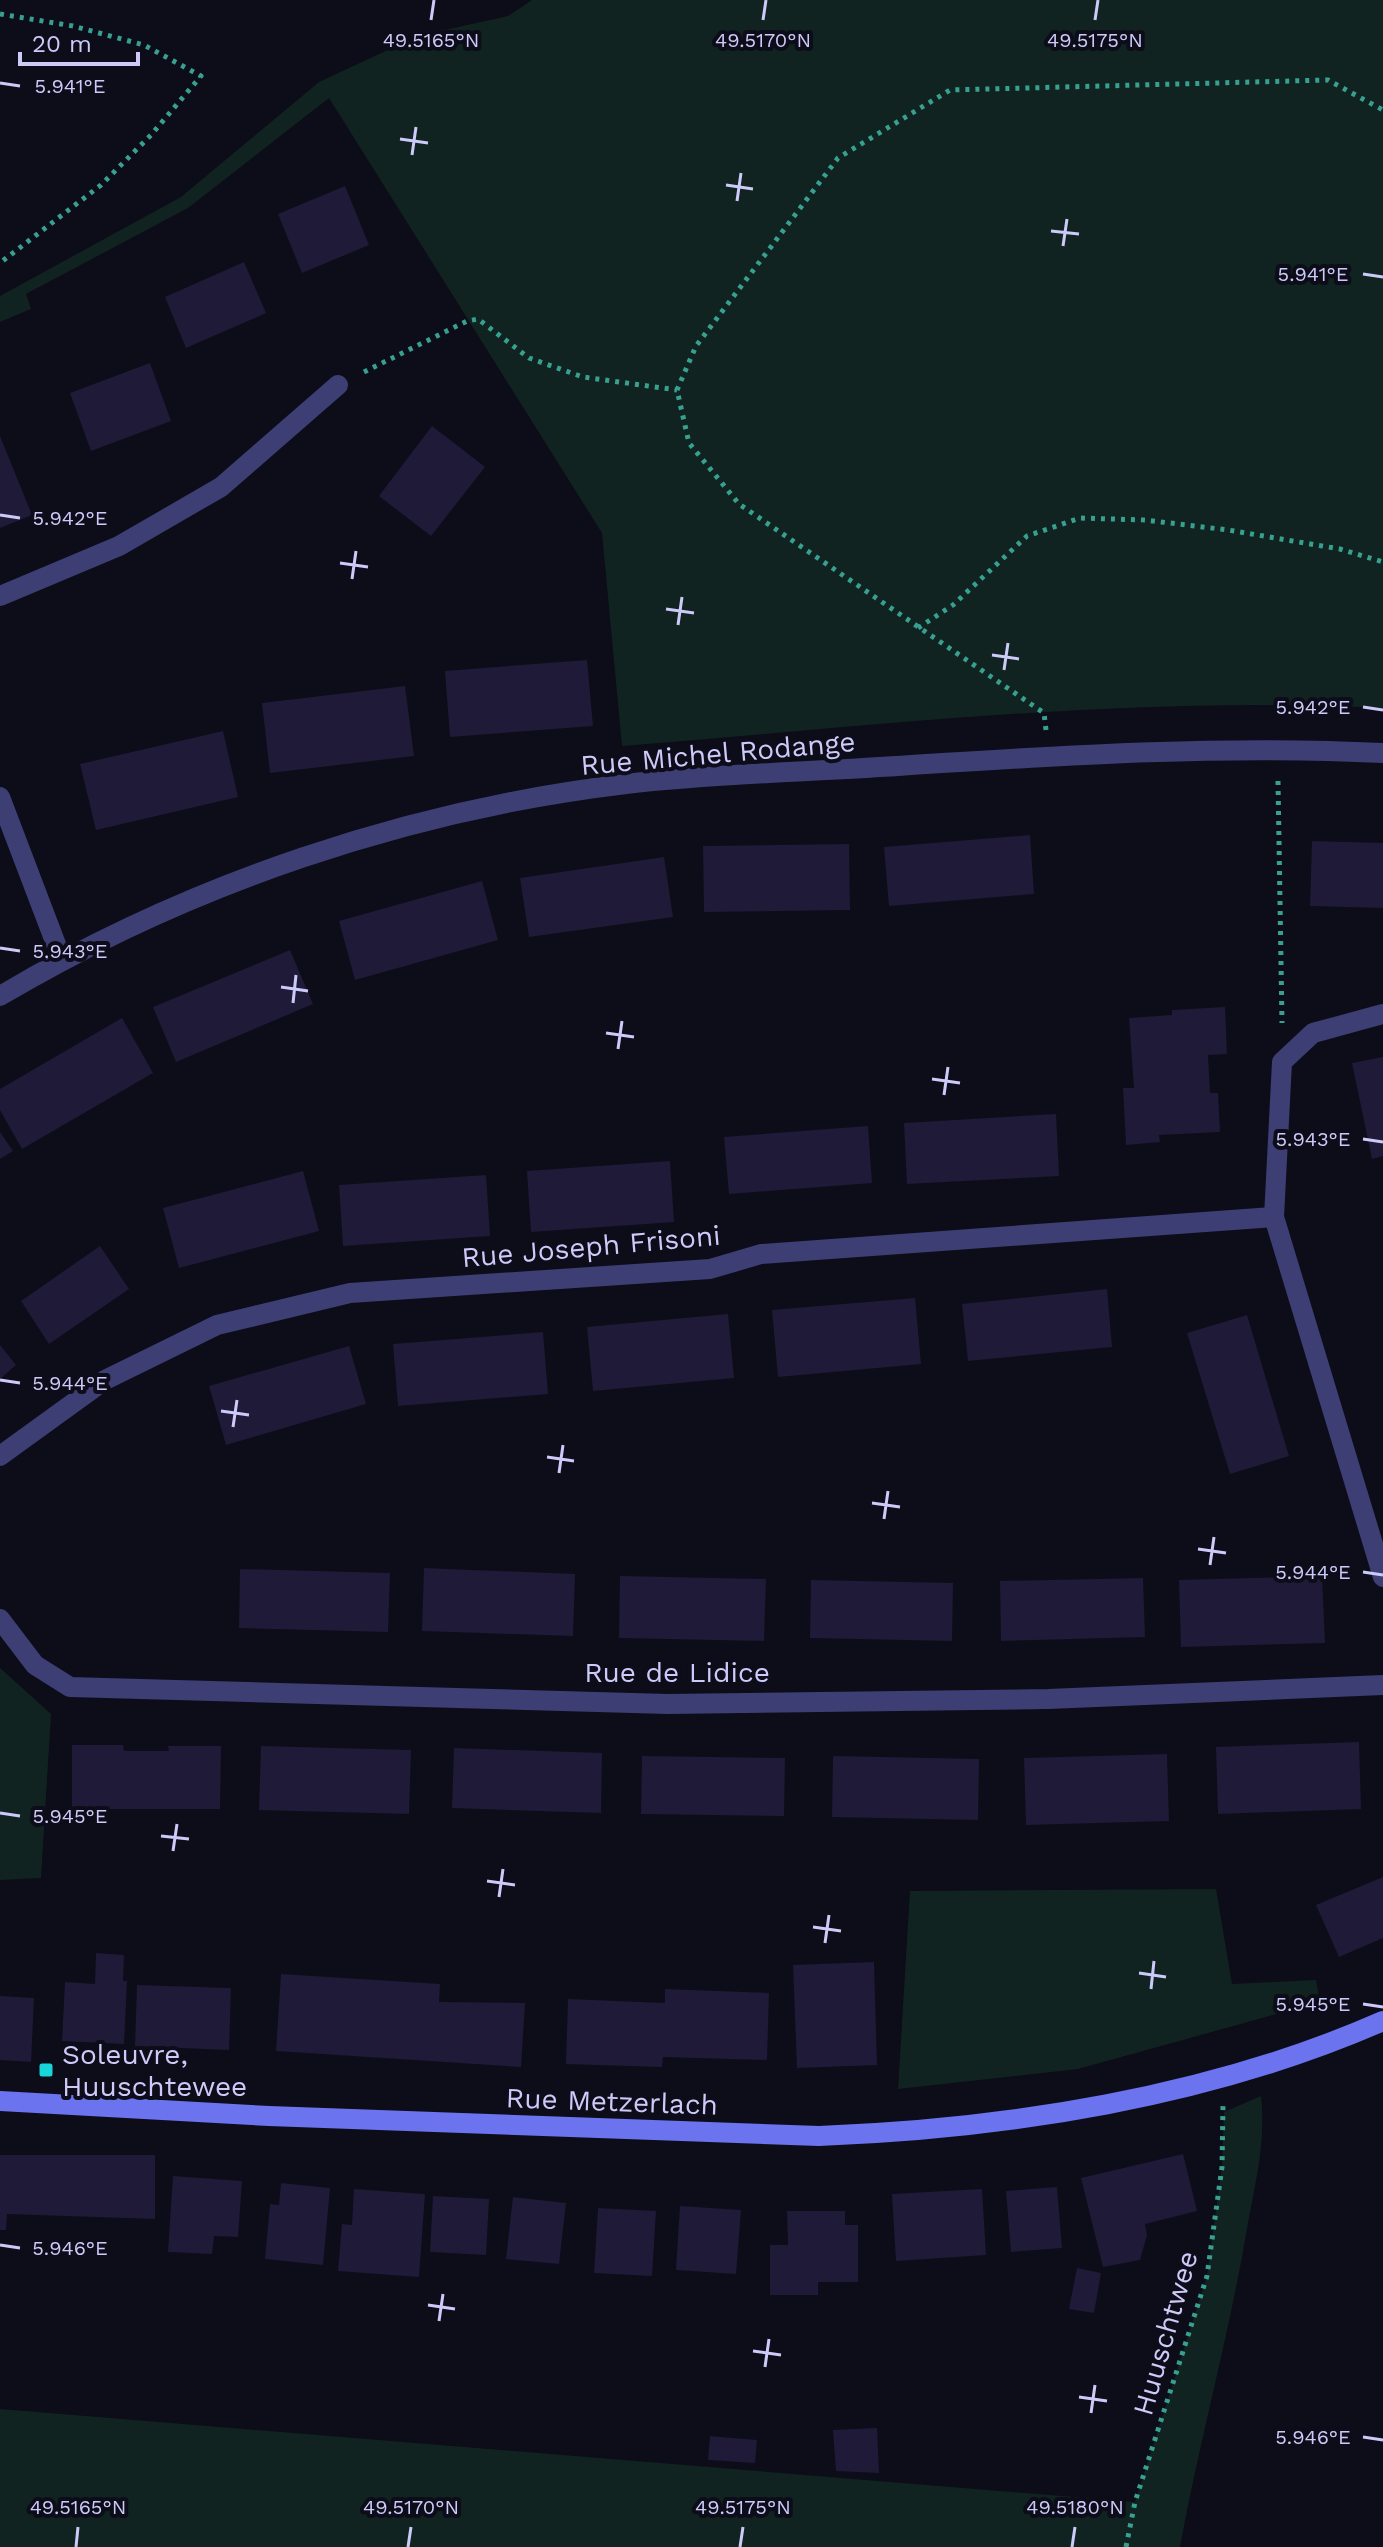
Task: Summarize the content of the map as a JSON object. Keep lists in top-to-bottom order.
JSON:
{
  "streets": {
    "main road": ["Rue Metzerlach"],
    "street": ["Rue Michel Rodange", "Rue Joseph Frisoni", "Rue de Lidice"],
    "path": ["Huuschtwee"]
  },
  "crossings": [
    ["Rue Metzerlach", "Huuschtwee"]
  ],
  "places": {
    "transit": ["Soleuvre, Huuschtewee"]
  },
  "scale_bar": "20 m",
  "coordinates": [
    "49.5165°N",
    "49.5170°N",
    "49.5175°N",
    "5.941°E",
    "5.942°E",
    "5.943°E",
    "5.944°E",
    "5.945°E",
    "5.946°E",
    "49.5180°N"
  ]
}
